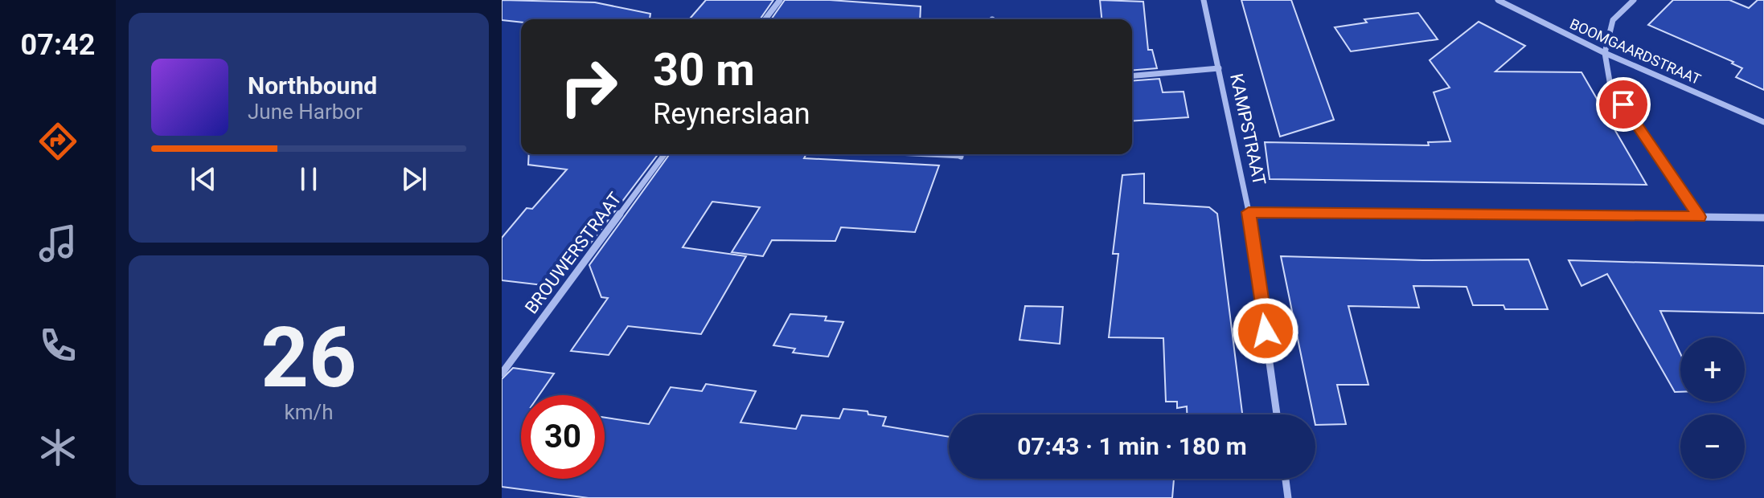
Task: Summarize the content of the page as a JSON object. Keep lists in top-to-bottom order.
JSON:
{
  "streets": {
    "street": ["BOOMGAARDSTRAAT", "KAMPSTRAAT", "BROUWERSTRAAT"]
  },
  "page": {
    "tabs": "07:42",
    "turn": ["30 m", "Reynerslaan"],
    "song": ["Northbound", "June Harbor"],
    "tile": ["26", "km/h"],
    "map_buttons": ["+", "−"],
    "limit": "30",
    "trip": "07:43 · 1 min · 180 m"
  }
}
